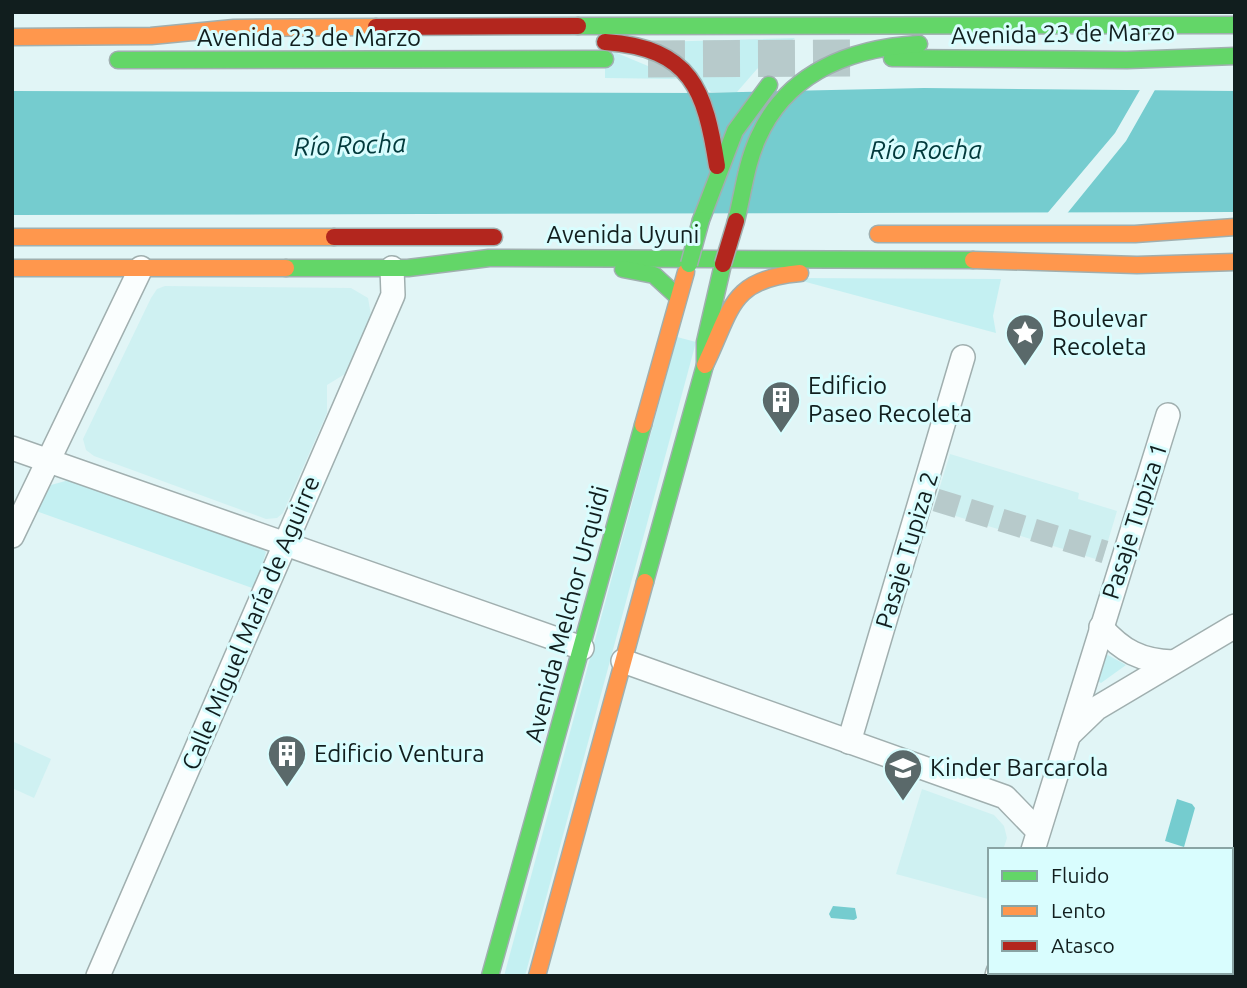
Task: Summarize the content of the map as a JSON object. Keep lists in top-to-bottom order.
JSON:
{
  "streets": {
    "main road": ["Avenida 23 de Marzo", "Avenida Uyuni", "Avenida Melchor Urquidi"],
    "street": ["Pasaje Tupiza 1", "Pasaje Tupiza 2", "Calle Miguel María de Aguirre"]
  },
  "crossings": [
    ["Avenida Uyuni", "Calle Miguel María de Aguirre"]
  ],
  "water": ["Río Rocha"],
  "places": {
    "place": ["Boulevar Recoleta"],
    "building": ["Edificio Paseo Recoleta", "Edificio Ventura"],
    "school or university": ["Kinder Barcarola"]
  },
  "legend": ["Fluido", "Lento", "Atasco"]
}
